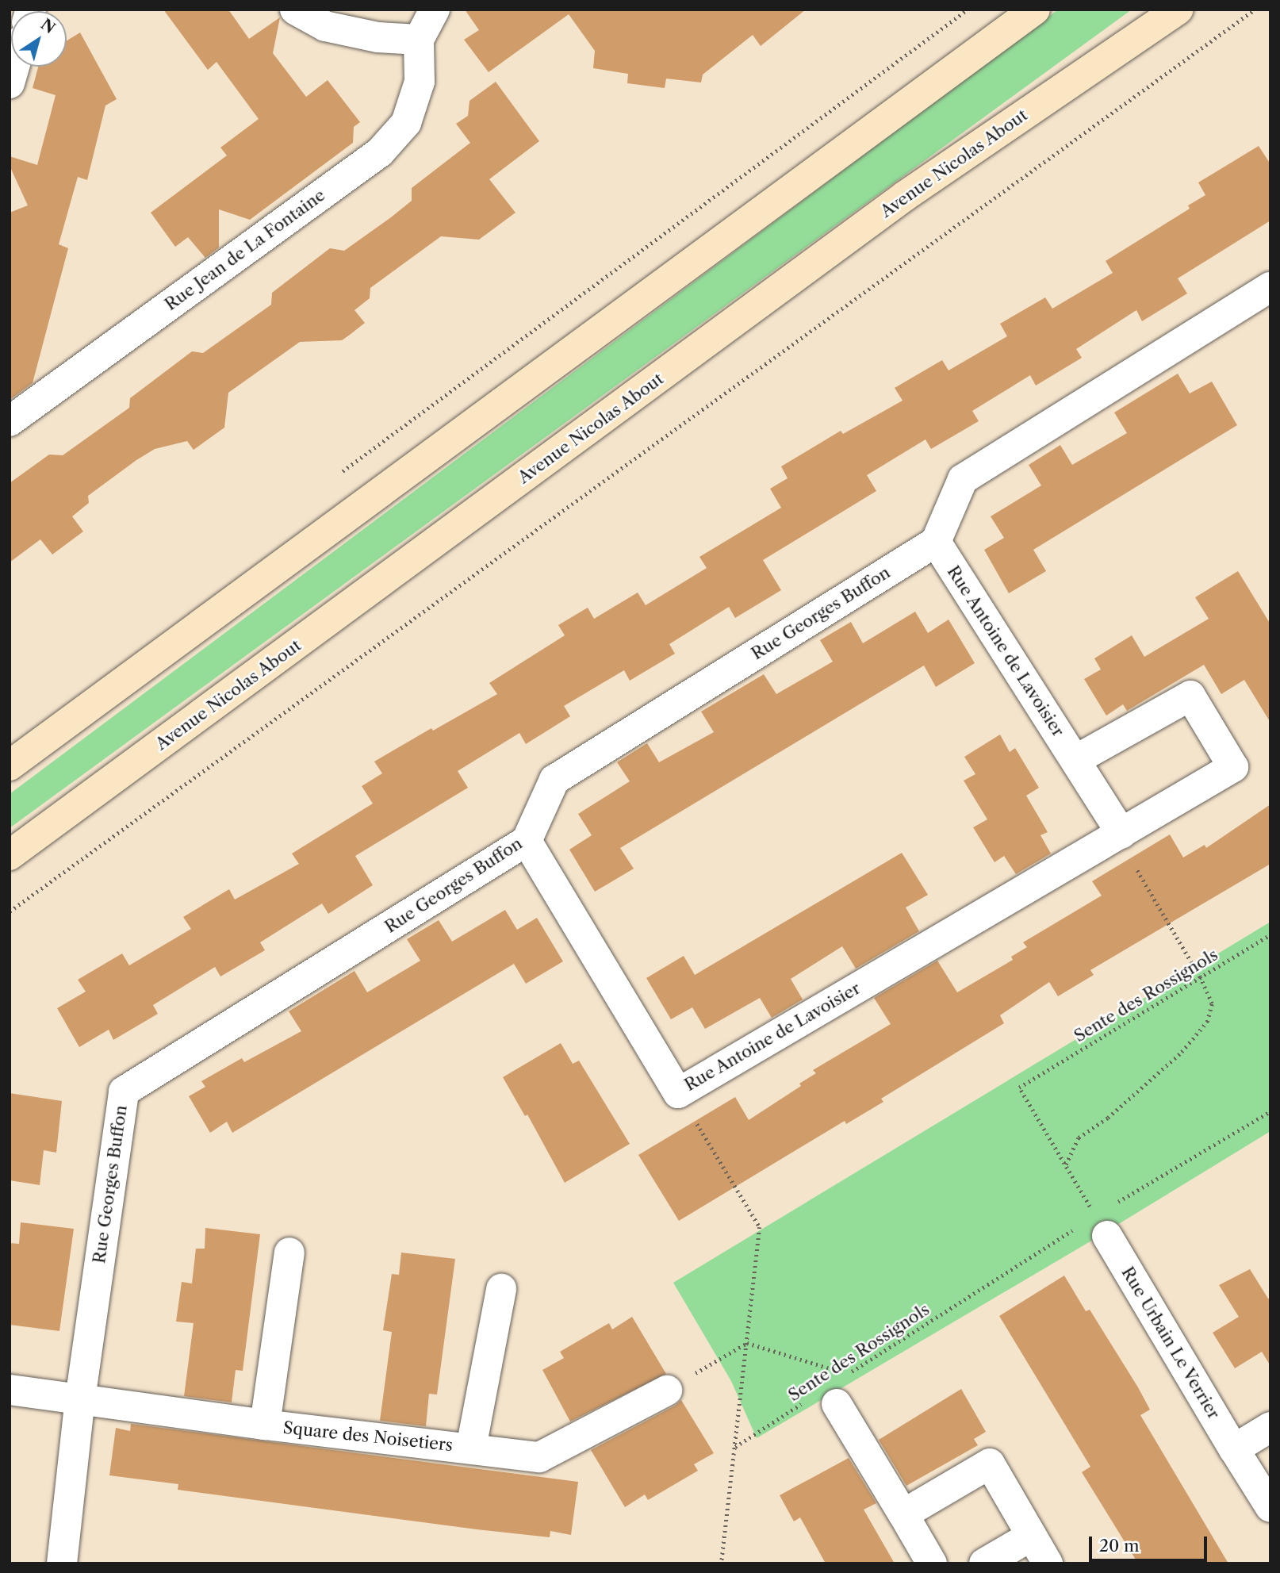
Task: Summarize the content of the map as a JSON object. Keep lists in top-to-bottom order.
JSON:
{
  "streets": {
    "main road": ["Avenue Nicolas About"],
    "street": [
      "Rue Jean de La Fontaine",
      "Rue Georges Buffon",
      "Rue Antoine de Lavoisier",
      "Rue Urbain Le Verrier",
      "Square des Noisetiers"
    ],
    "path": ["Sente des Rossignols"]
  },
  "crossings": [
    ["Rue Georges Buffon", "Rue Antoine de Lavoisier"],
    ["Rue Georges Buffon", "Square des Noisetiers"],
    ["Sente des Rossignols", "Rue Urbain Le Verrier"]
  ],
  "scale_bar": "20 m",
  "north": "top right"
}
